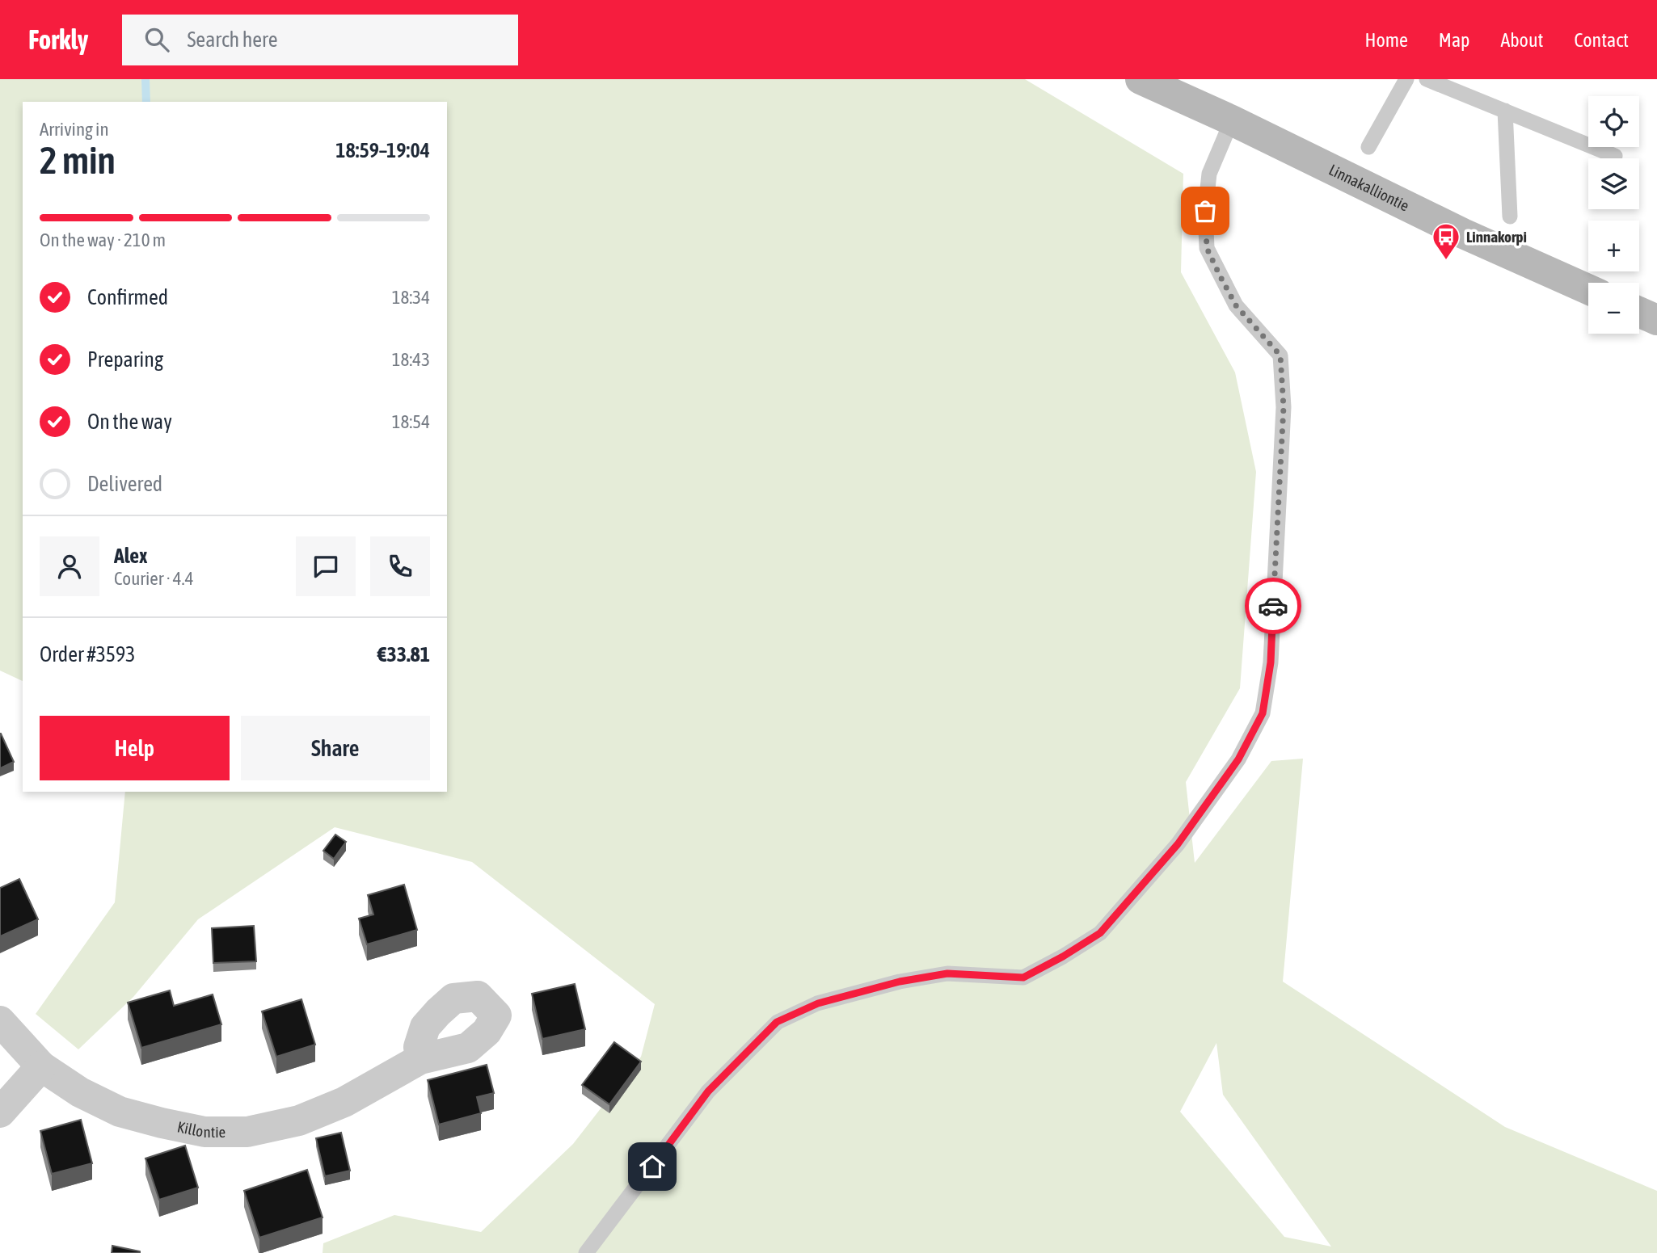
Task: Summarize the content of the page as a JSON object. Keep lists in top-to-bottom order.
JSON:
{
  "streets": {
    "main road": ["Linnakalliontie"],
    "street": ["Killontie"]
  },
  "places": {
    "bus stop": ["Linnakorpi"]
  },
  "page": {
    "header": "Forkly",
    "search": "Search here",
    "nav": [
      "Home",
      "Map",
      "About",
      "Contact"
    ],
    "map_buttons": ["+", "−"],
    "heading": ["2 min", "Arriving in", "18:59–19:04"],
    "panel": [
      "Alex",
      "Courier · 4.4",
      "Order #3593",
      "€33.81"
    ],
    "bar": "On the way · 210 m",
    "list": [
      ["Confirmed", "18:34"],
      ["Preparing", "18:43"],
      ["On the way", "18:54"],
      "Delivered"
    ],
    "buttons": ["Help", "Share"]
  }
}
